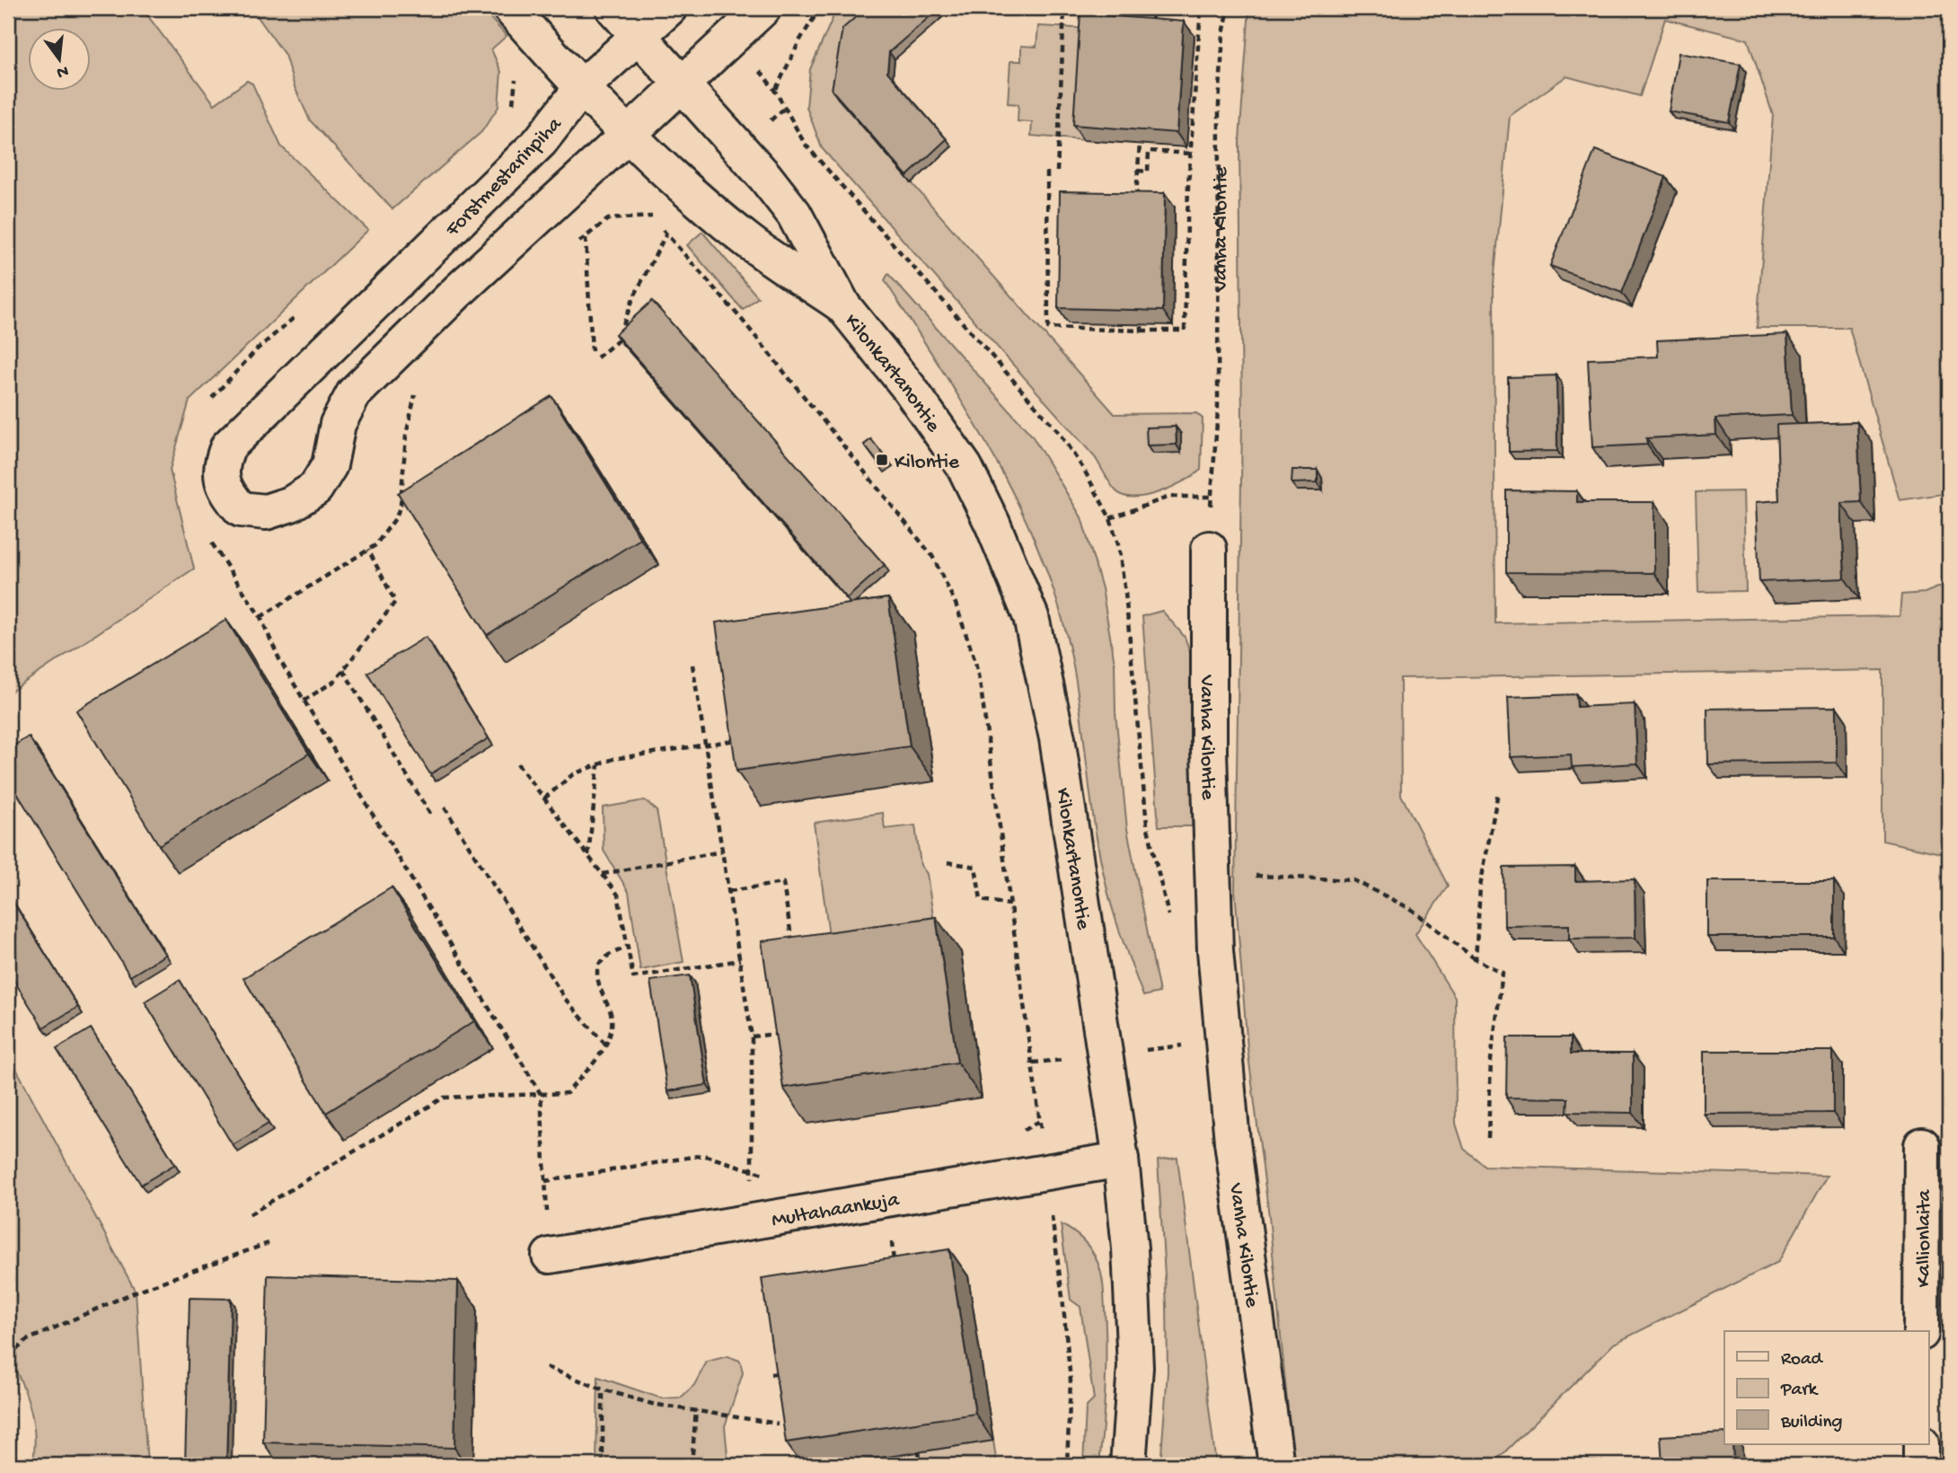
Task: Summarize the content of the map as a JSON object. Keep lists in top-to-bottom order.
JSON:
{
  "streets": {
    "street": [
      "Forstmestarinpiha",
      "Vanha Kilontie",
      "Kilonkartanontie",
      "Multahaankuja",
      "Kallionlaita"
    ]
  },
  "crossings": [
    ["Forstmestarinpiha", "Kilonkartanontie"],
    ["Kilonkartanontie", "Multahaankuja"]
  ],
  "places": {
    "transit": ["Kilontie"]
  },
  "legend": ["Road", "Park", "Building"],
  "north": "bottom"
}
